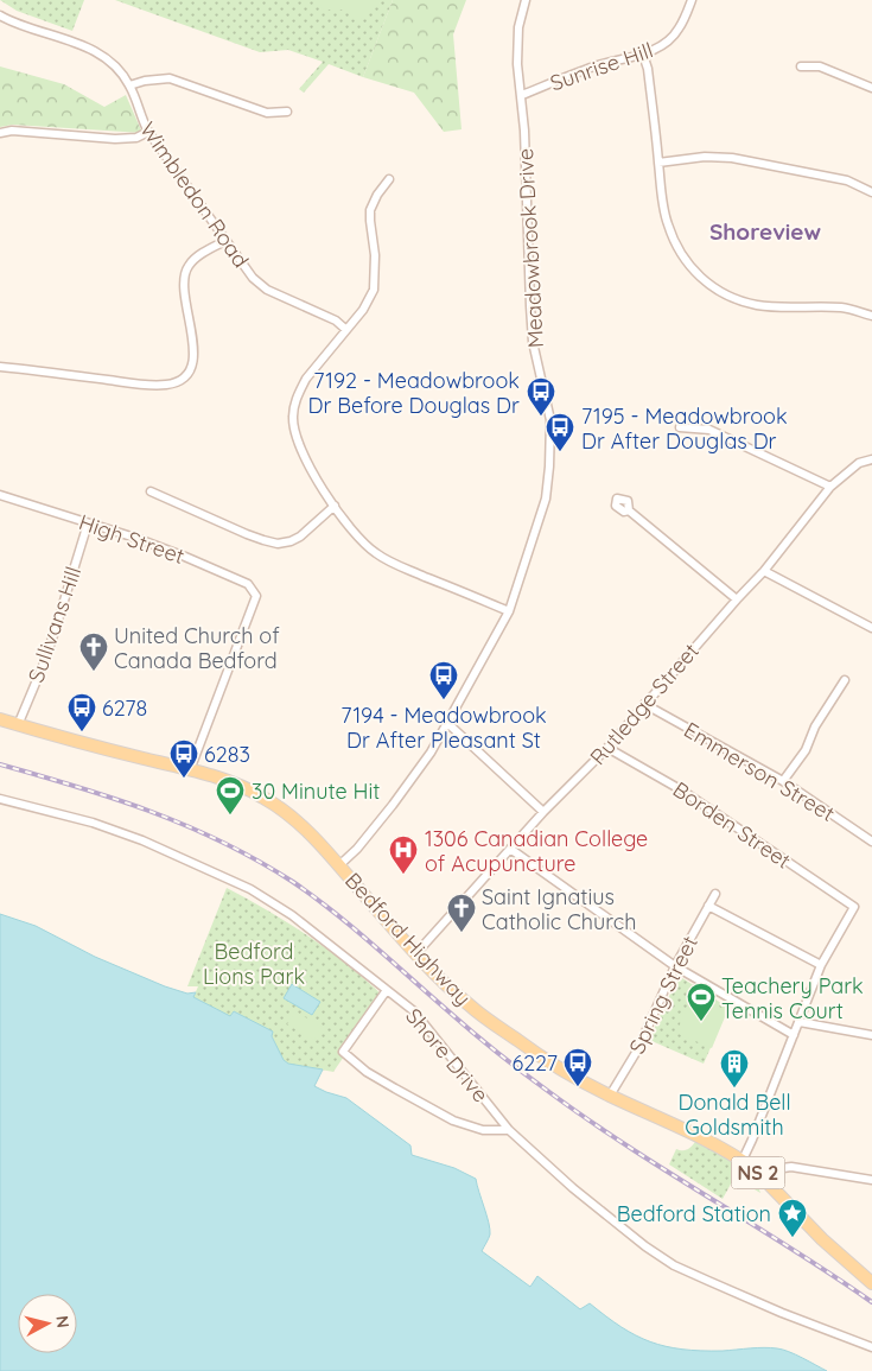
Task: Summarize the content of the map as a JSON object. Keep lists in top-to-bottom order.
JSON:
{
  "streets": {
    "main road": ["Bedford Highway", "NS 2"],
    "street": [
      "Sunrise Hill",
      "Wimbledon Road",
      "Meadowbrook Drive",
      "High Street",
      "Sullivans Hill",
      "Rutledge Street",
      "Emmerson Street",
      "Borden Street",
      "Spring Street",
      "Shore Drive"
    ]
  },
  "crossings": [
    ["Sunrise Hill", "Meadowbrook Drive"],
    ["Meadowbrook Drive", "Bedford Highway"],
    ["High Street", "Sullivans Hill"],
    ["High Street", "Bedford Highway"],
    ["Sullivans Hill", "Bedford Highway"],
    ["Rutledge Street", "Emmerson Street"],
    ["Rutledge Street", "Borden Street"],
    ["Rutledge Street", "Bedford Highway"],
    ["Bedford Highway", "Spring Street"]
  ],
  "districts": ["Shoreview"],
  "parks": ["Bedford Lions Park"],
  "places": {
    "bus stop": [
      "7192 - Meadowbrook Dr Before Douglas Dr",
      "7195 - Meadowbrook Dr After Douglas Dr",
      "7194 - Meadowbrook Dr After Pleasant St",
      "6278",
      "6283",
      "6227"
    ],
    "church": ["United Church of Canada Bedford", "Saint Ignatius Catholic Church"],
    "sports": ["30 Minute Hit", "Teachery Park Tennis Court"],
    "hospital": ["1306 Canadian College of Acupuncture"],
    "building": ["Donald Bell Goldsmith"],
    "place": ["Bedford Station"]
  },
  "north": "right"
}
